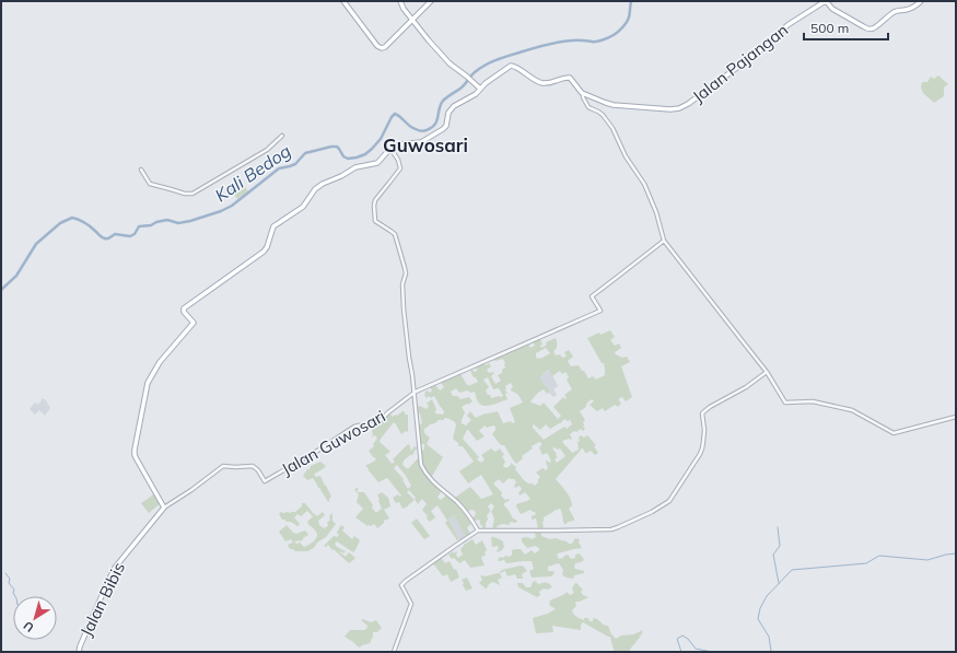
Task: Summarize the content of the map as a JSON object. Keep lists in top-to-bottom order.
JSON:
{
  "streets": {
    "main road": ["Jalan Pajangan", "Jalan Bibis"],
    "street": ["Jalan Guwosari"]
  },
  "crossings": [
    ["Jalan Guwosari", "Jalan Bibis"]
  ],
  "districts": ["Guwosari"],
  "water": ["Kali Bedog"],
  "scale_bar": "500 m",
  "north": "bottom left"
}
